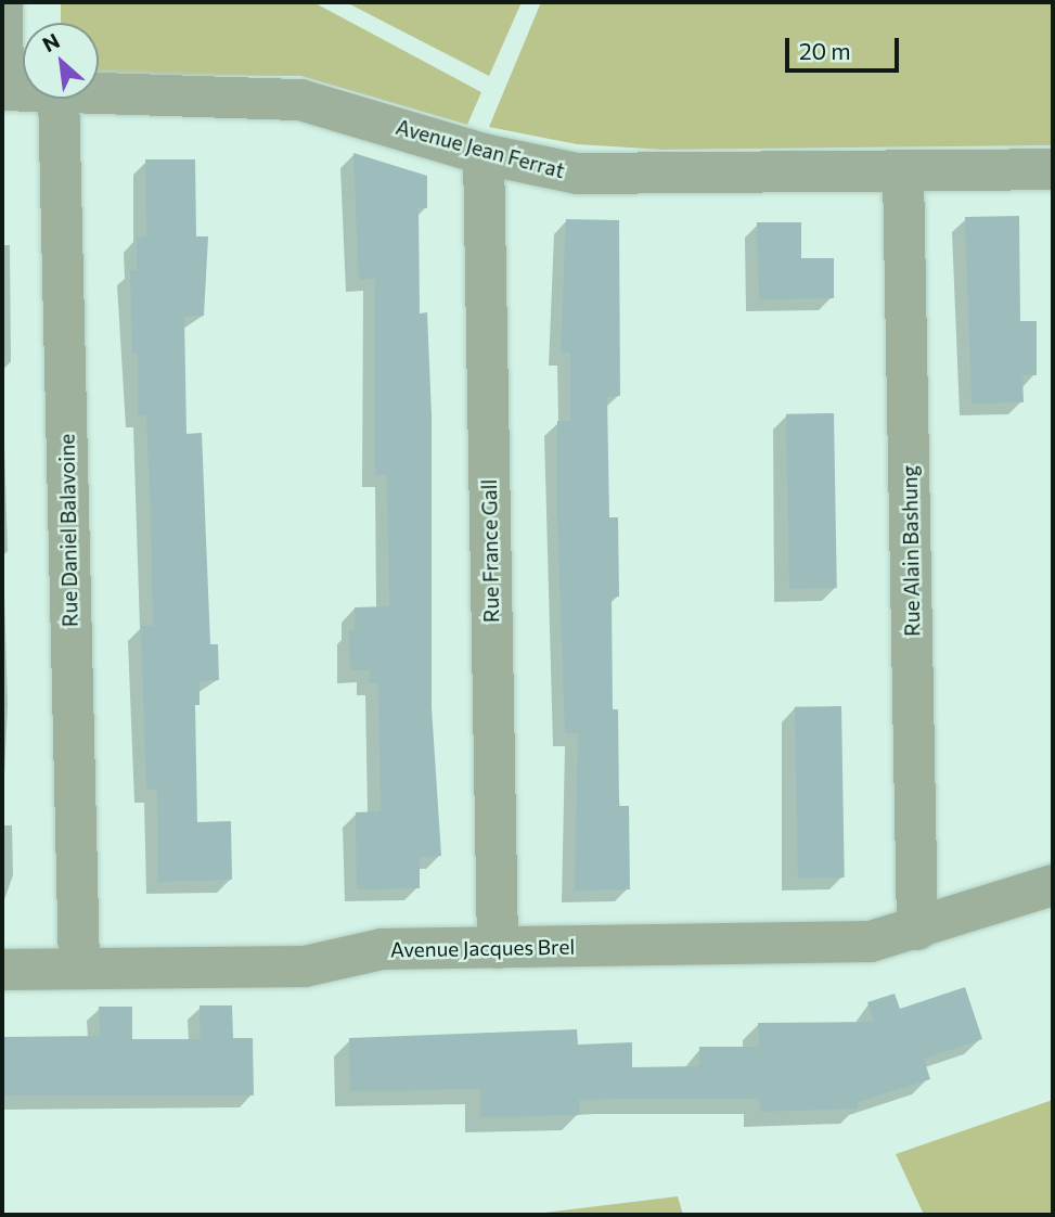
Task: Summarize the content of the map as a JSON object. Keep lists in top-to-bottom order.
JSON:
{
  "streets": {
    "street": [
      "Avenue Jean Ferrat",
      "Rue Daniel Balavoine",
      "Rue France Gall",
      "Rue Alain Bashung",
      "Avenue Jacques Brel"
    ]
  },
  "crossings": [
    ["Avenue Jean Ferrat", "Rue France Gall"],
    ["Avenue Jean Ferrat", "Rue Alain Bashung"],
    ["Rue Daniel Balavoine", "Avenue Jacques Brel"],
    ["Rue France Gall", "Avenue Jacques Brel"],
    ["Rue Alain Bashung", "Avenue Jacques Brel"]
  ],
  "scale_bar": "20 m",
  "north": "top left"
}
